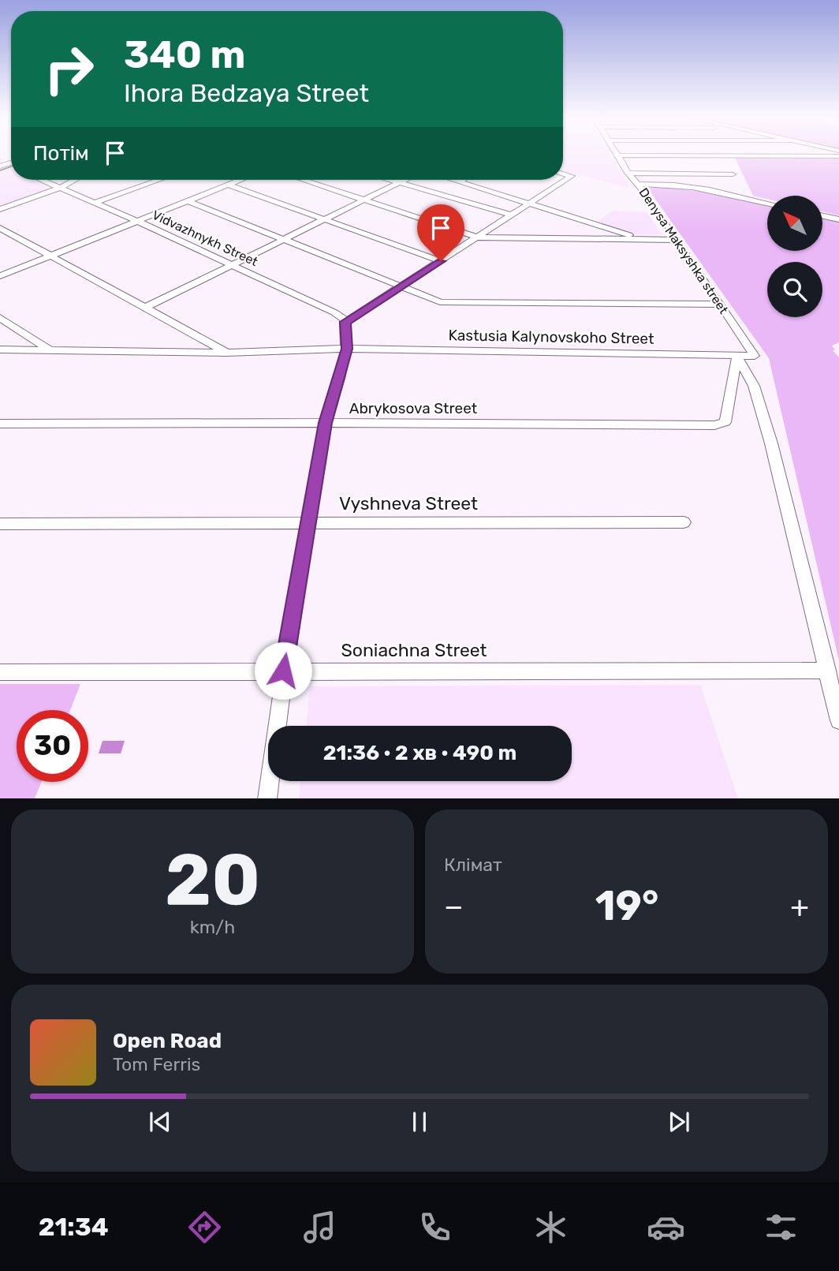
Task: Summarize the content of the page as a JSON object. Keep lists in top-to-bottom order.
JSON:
{
  "streets": {
    "street": [
      "Vidvazhnykh Street",
      "Denysa Maksyshka street",
      "Kastusia Kalynovskoho Street",
      "Abrykosova Street",
      "Vyshneva Street",
      "Soniachna Street"
    ]
  },
  "crossings": [
    ["Denysa Maksyshka street", "Kastusia Kalynovskoho Street"],
    ["Kastusia Kalynovskoho Street", "Abrykosova Street"]
  ],
  "north": "top left",
  "page": {
    "turn": ["340 m", "Ihora Bedzaya Street"],
    "then": "Потім",
    "limit": "30",
    "trip": "21:36 · 2 хв · 490 m",
    "tile": [
      ["20", "km/h"],
      "Клімат"
    ],
    "heat": ["−", "19°", "+"],
    "song": ["Open Road", "Tom Ferris"],
    "tabs": "21:34"
  }
}
